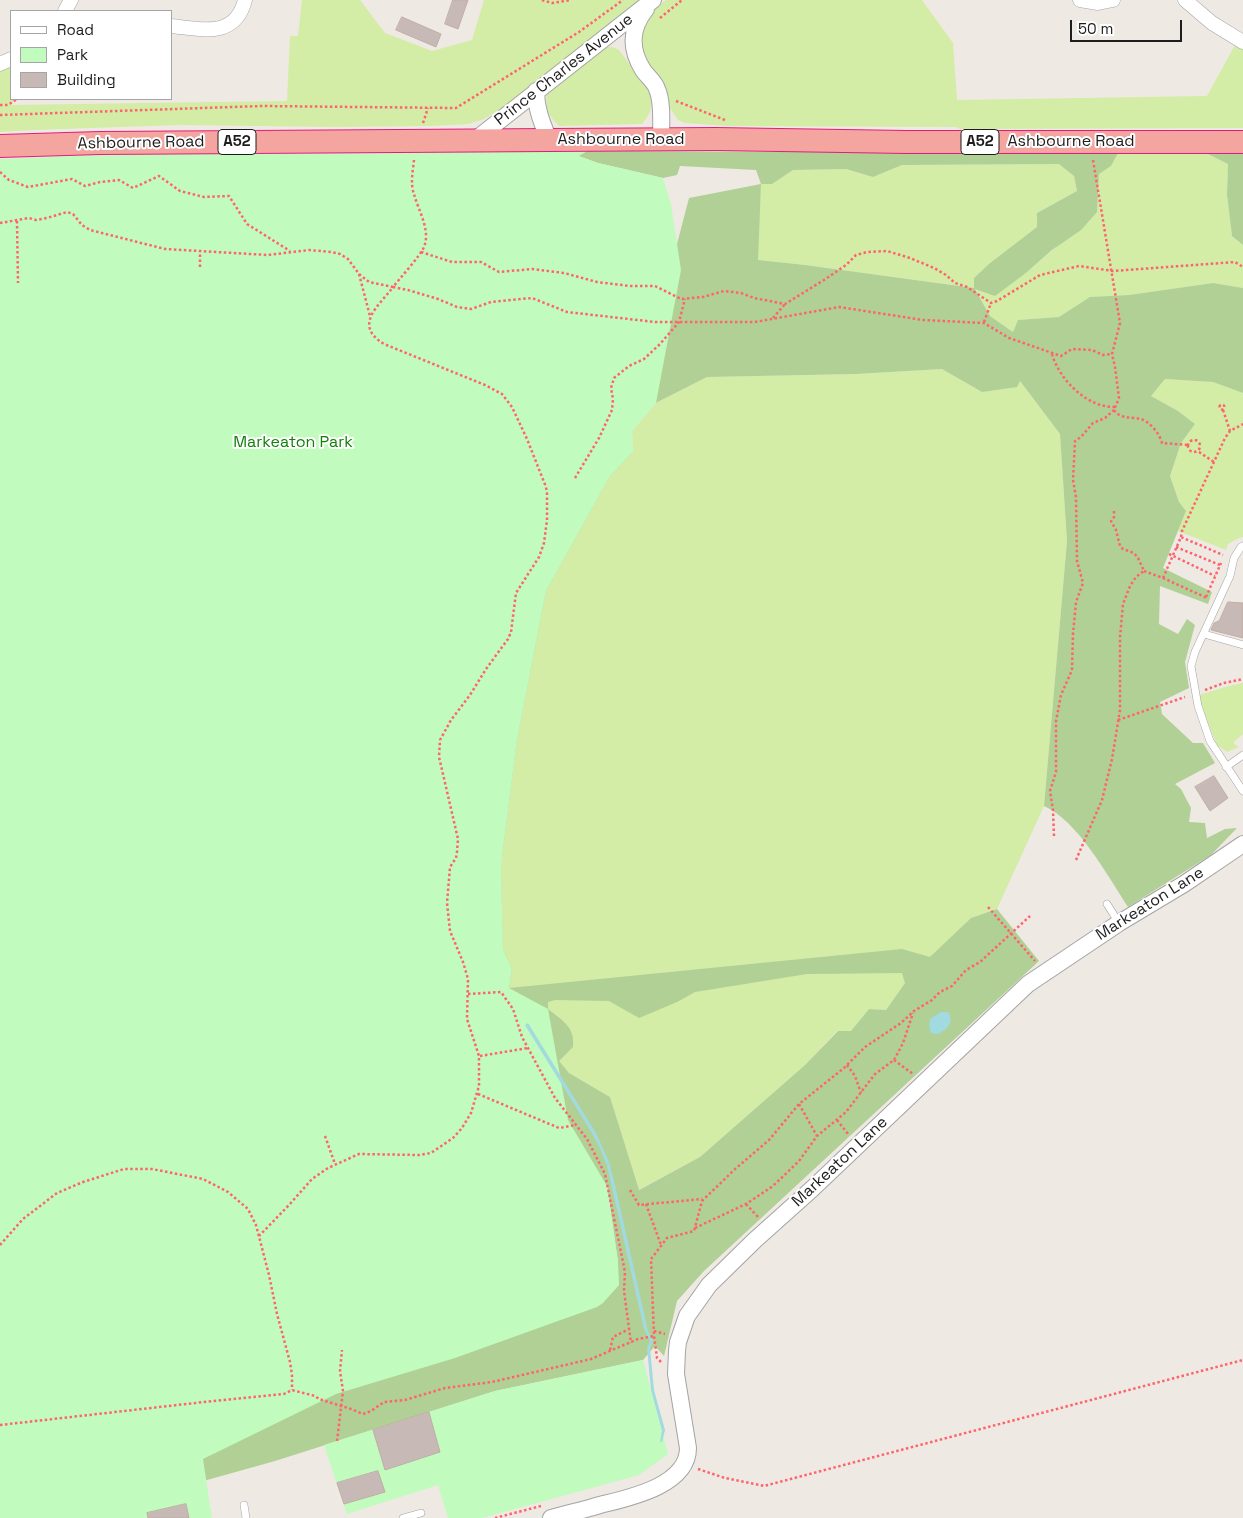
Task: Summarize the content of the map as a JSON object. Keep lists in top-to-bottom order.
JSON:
{
  "streets": {
    "highway": ["Ashbourne Road", "A52"],
    "street": ["Prince Charles Avenue", "Markeaton Lane"]
  },
  "crossings": [
    ["Prince Charles Avenue", "Ashbourne Road"]
  ],
  "parks": ["Markeaton Park"],
  "legend": ["Road", "Park", "Building"],
  "scale_bar": "50 m"
}
